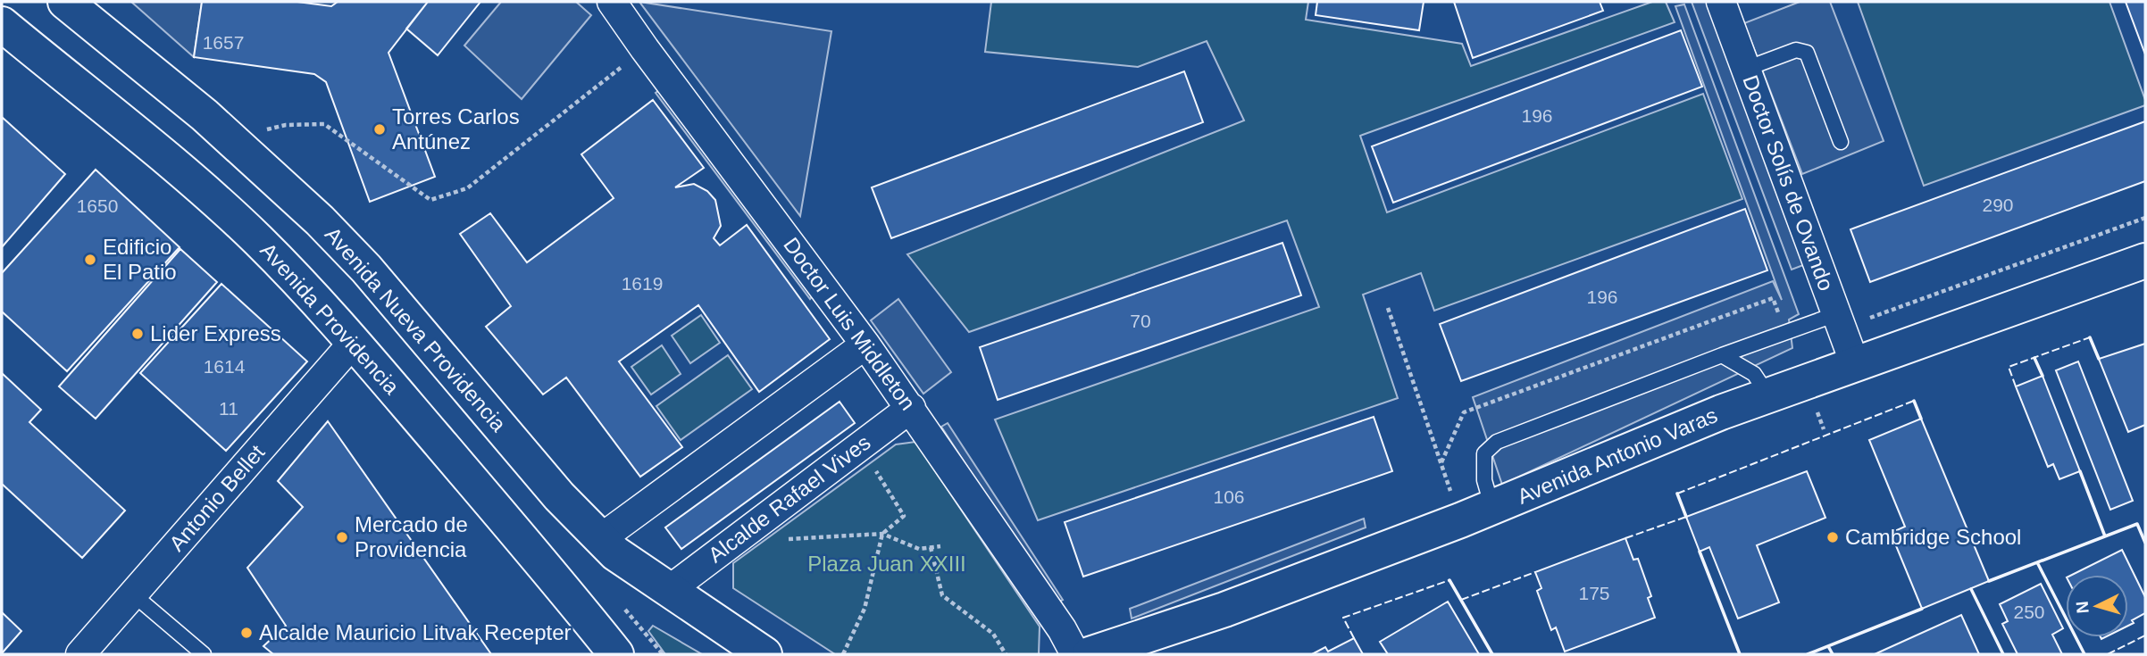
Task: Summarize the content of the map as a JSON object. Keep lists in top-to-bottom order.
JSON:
{
  "streets": {
    "main road": ["Avenida Providencia", "Avenida Nueva Providencia", "Avenida Antonio Varas"],
    "street": [
      "Doctor Solís de Ovando",
      "Doctor Luis Middleton",
      "Antonio Bellet",
      "Alcalde Rafael Vives"
    ]
  },
  "crossings": [
    ["Doctor Solís de Ovando", "Avenida Antonio Varas"],
    ["Avenida Providencia", "Antonio Bellet"],
    ["Doctor Luis Middleton", "Alcalde Rafael Vives"],
    ["Avenida Nueva Providencia", "Alcalde Rafael Vives"]
  ],
  "parks": ["Plaza Juan XXIII"],
  "places": [
    "Torres Carlos Antúnez",
    "Edificio El Patio",
    "Lider Express",
    "Mercado de Providencia",
    "Cambridge School",
    "Alcalde Mauricio Litvak Recepter"
  ],
  "house_numbers": [
    "1657",
    "196",
    "290",
    "1650",
    "1619",
    "196",
    "70",
    "1614",
    "11",
    "106",
    "175",
    "250"
  ],
  "north": "left"
}
